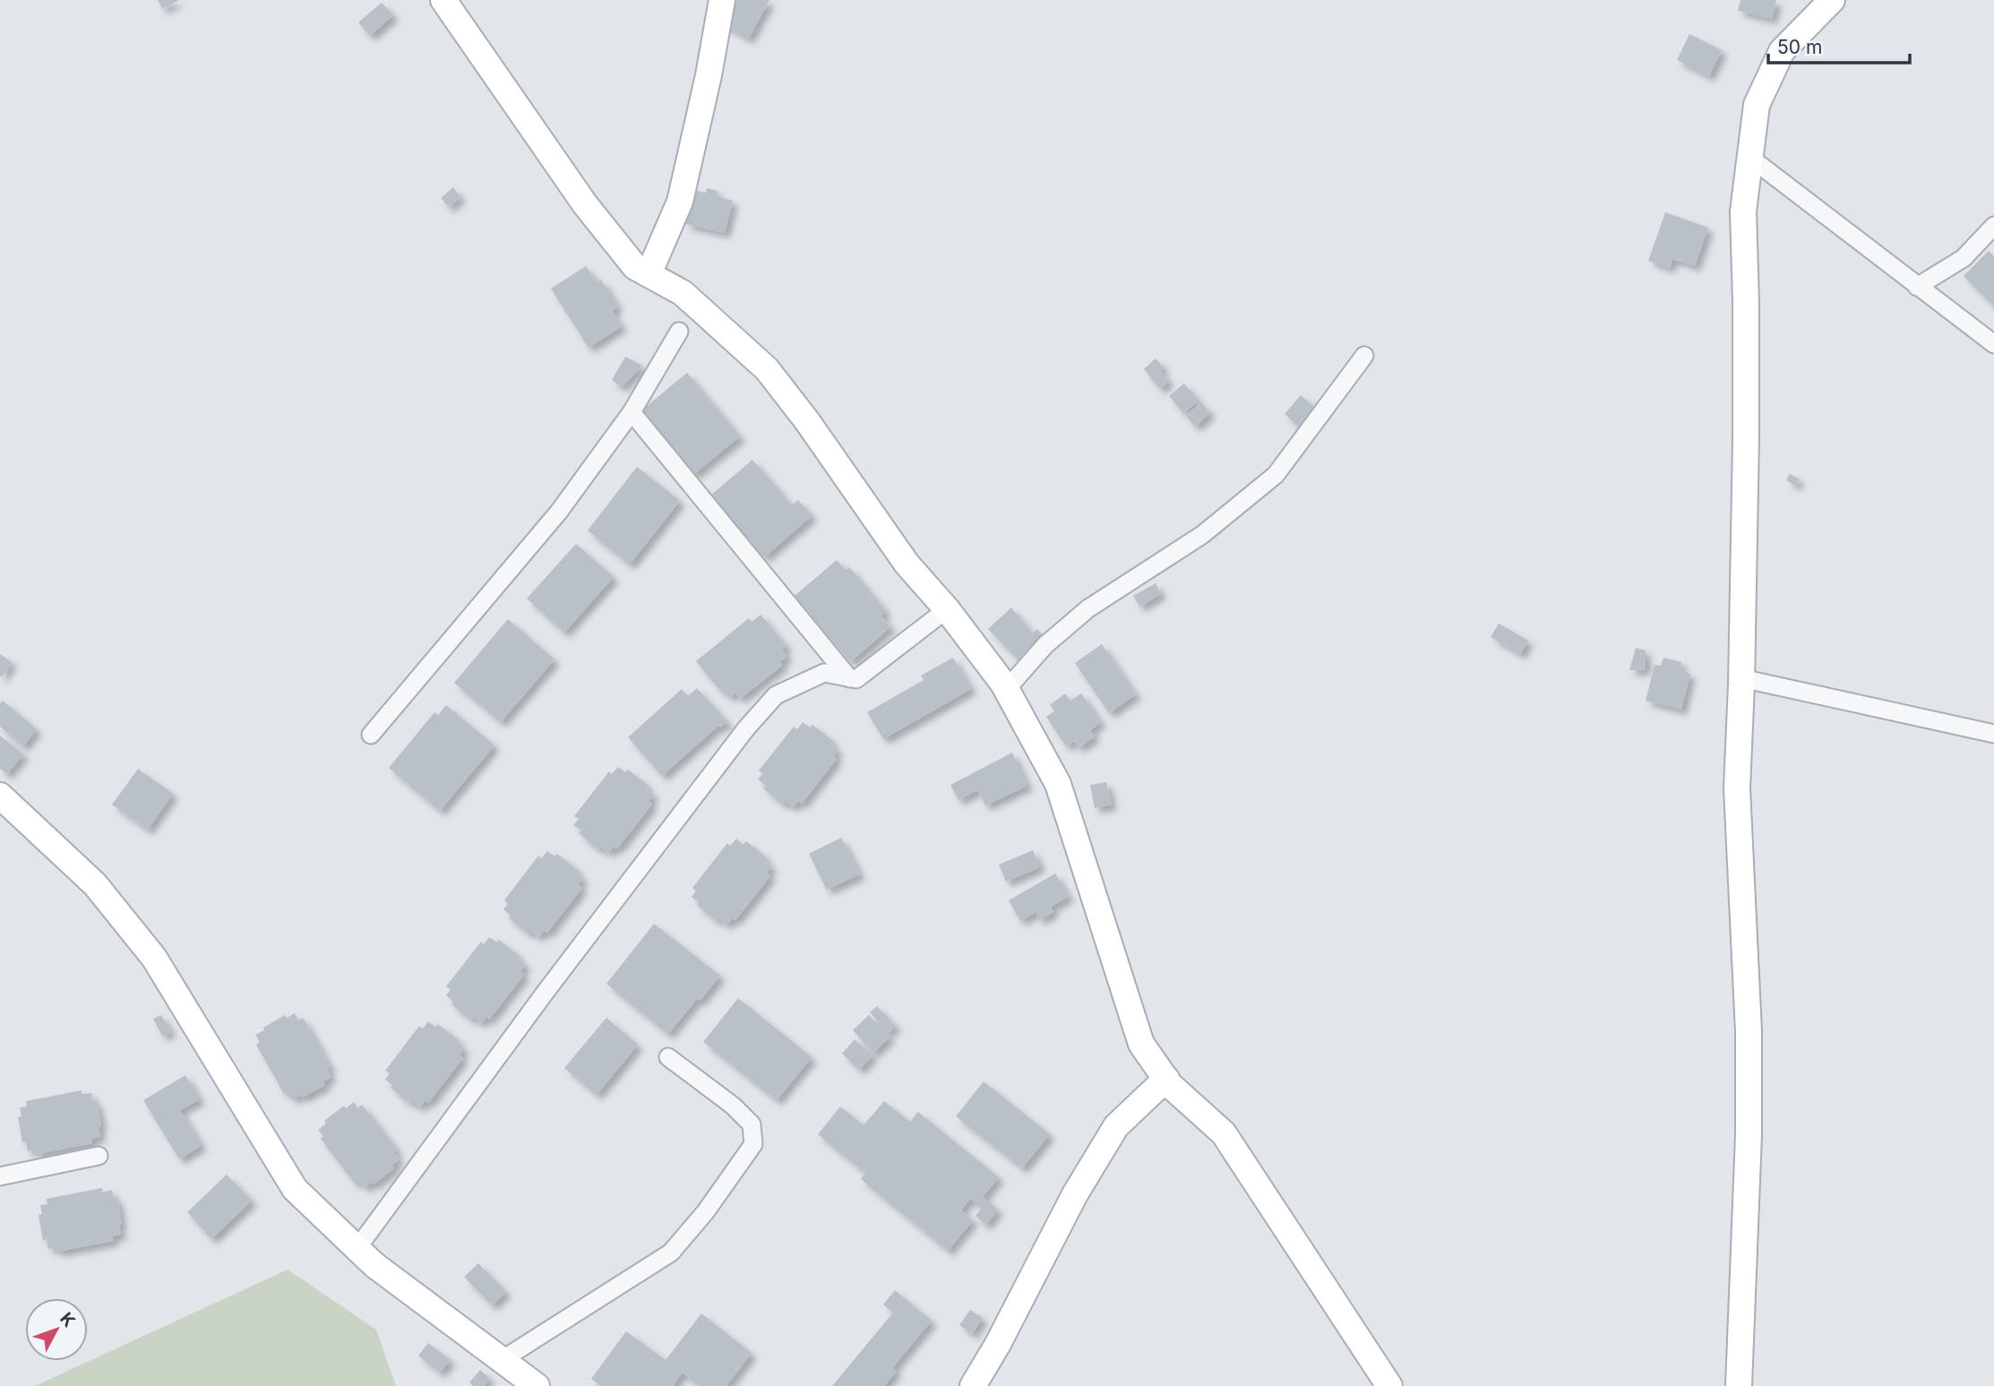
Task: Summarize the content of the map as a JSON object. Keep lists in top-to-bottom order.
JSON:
{
  "scale_bar": "50 m",
  "north": "top right"
}
